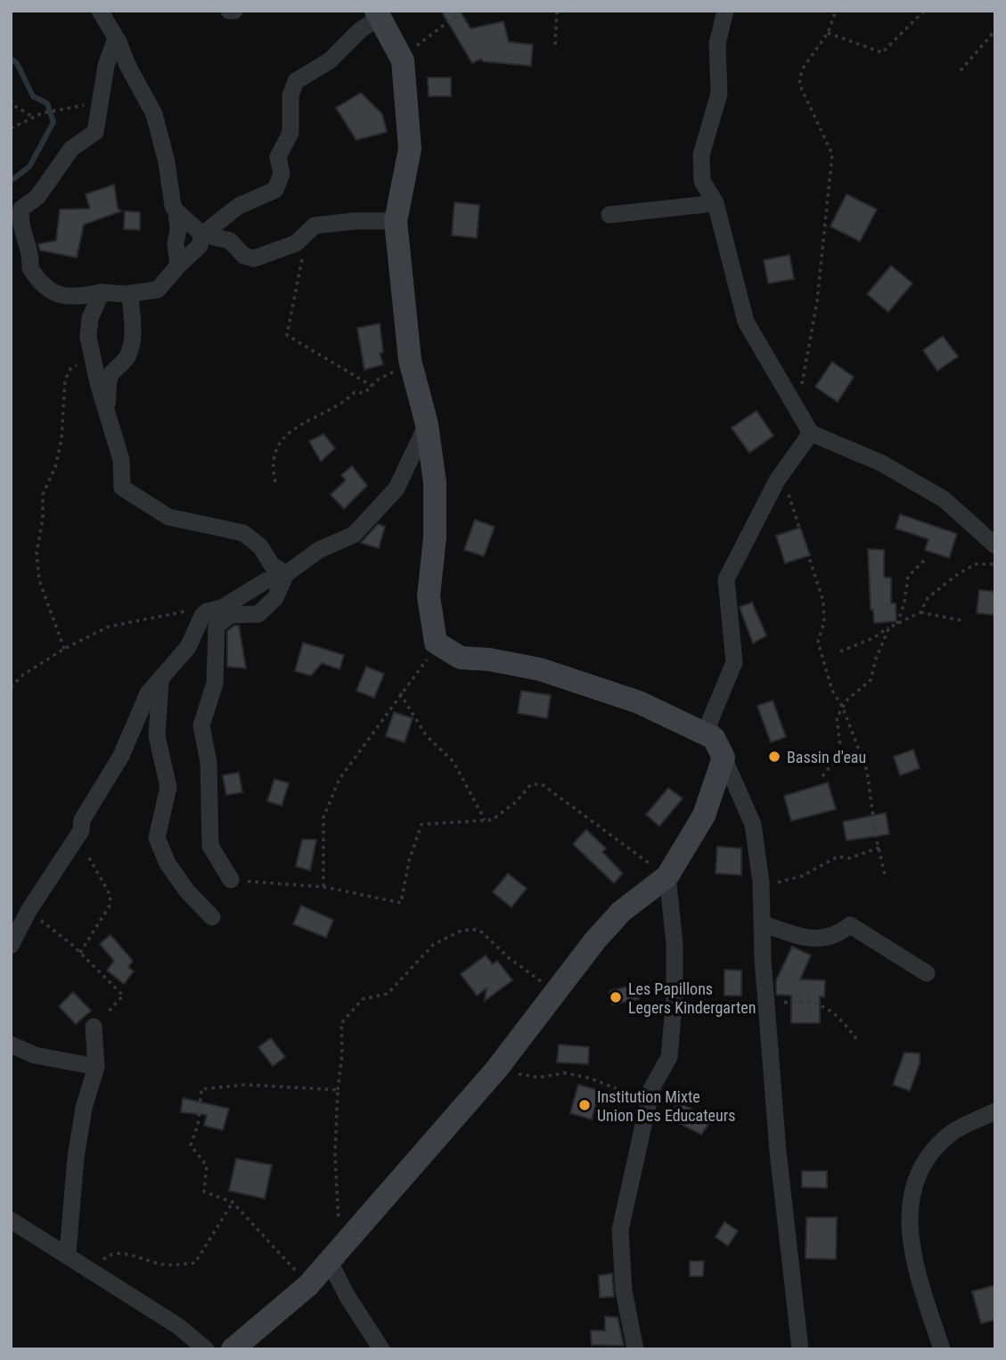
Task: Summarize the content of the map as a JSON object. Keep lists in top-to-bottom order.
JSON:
{
  "places": ["Bassin d'eau", "Les Papillons Legers Kindergarten", "Institution Mixte Union Des Educateurs"]
}
